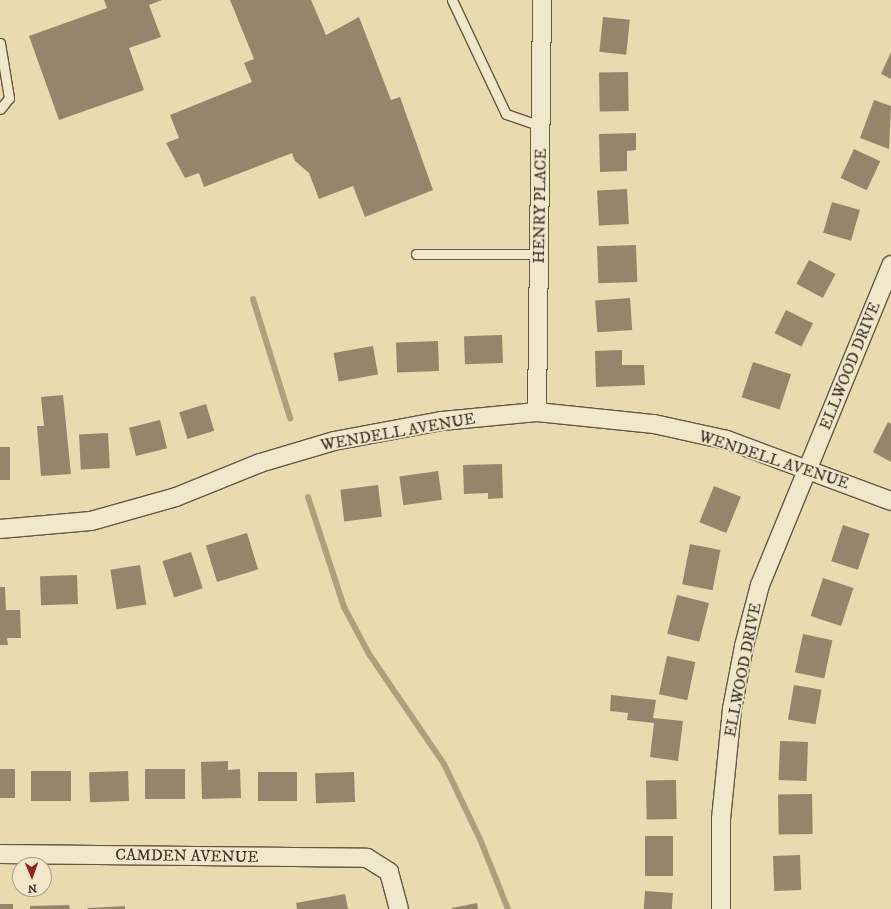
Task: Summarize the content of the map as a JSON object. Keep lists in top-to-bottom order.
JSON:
{
  "streets": {
    "street": [
      "HENRY PLACE",
      "ELLWOOD DRIVE",
      "WENDELL AVENUE",
      "CAMDEN AVENUE"
    ]
  },
  "crossings": [
    ["HENRY PLACE", "WENDELL AVENUE"],
    ["ELLWOOD DRIVE", "WENDELL AVENUE"]
  ],
  "north": "bottom"
}
